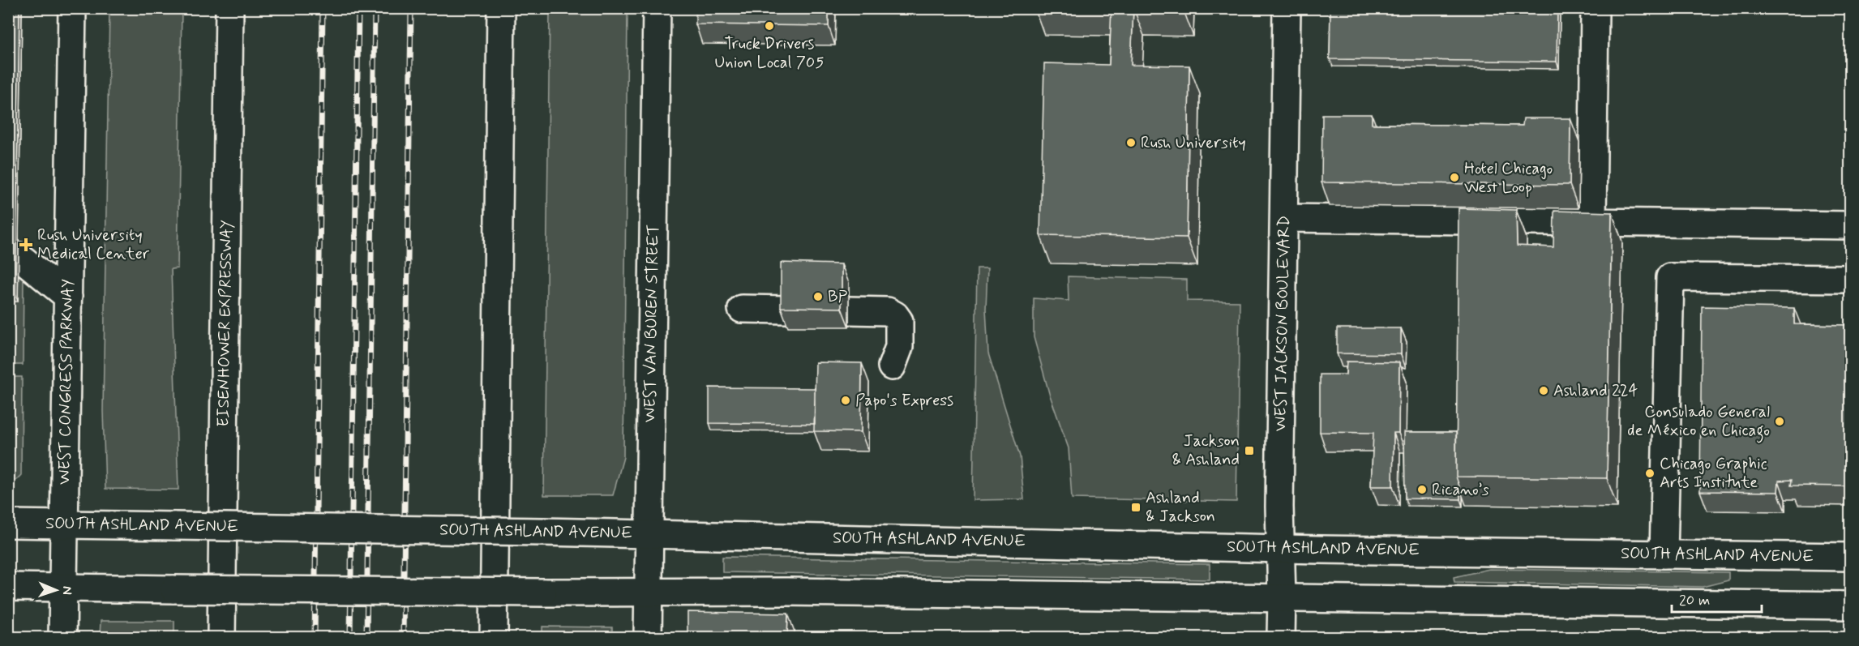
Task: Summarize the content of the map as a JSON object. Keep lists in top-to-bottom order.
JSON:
{
  "streets": {
    "main road": [
      "EISENHOWER EXPRESSWAY",
      "WEST VAN BUREN STREET",
      "WEST JACKSON BOULEVARD",
      "WEST CONGRESS PARKWAY",
      "SOUTH ASHLAND AVENUE"
    ]
  },
  "crossings": [
    ["WEST VAN BUREN STREET", "SOUTH ASHLAND AVENUE"],
    ["WEST JACKSON BOULEVARD", "SOUTH ASHLAND AVENUE"],
    ["WEST CONGRESS PARKWAY", "SOUTH ASHLAND AVENUE"]
  ],
  "places": {
    "other": [
      "Truck Drivers Union Local 705",
      "Rush University",
      "Hotel Chicago West Loop",
      "BP",
      "Ashland 224",
      "Papo's Express",
      "Consulado General de México en Chicago",
      "Chicago Graphic Arts Institute",
      "Ricano’s"
    ],
    "health": ["Rush University Medical Center"],
    "transit": ["Jackson & Ashland", "Ashland & Jackson"]
  },
  "scale_bar": "20 m",
  "north": "right"
}
